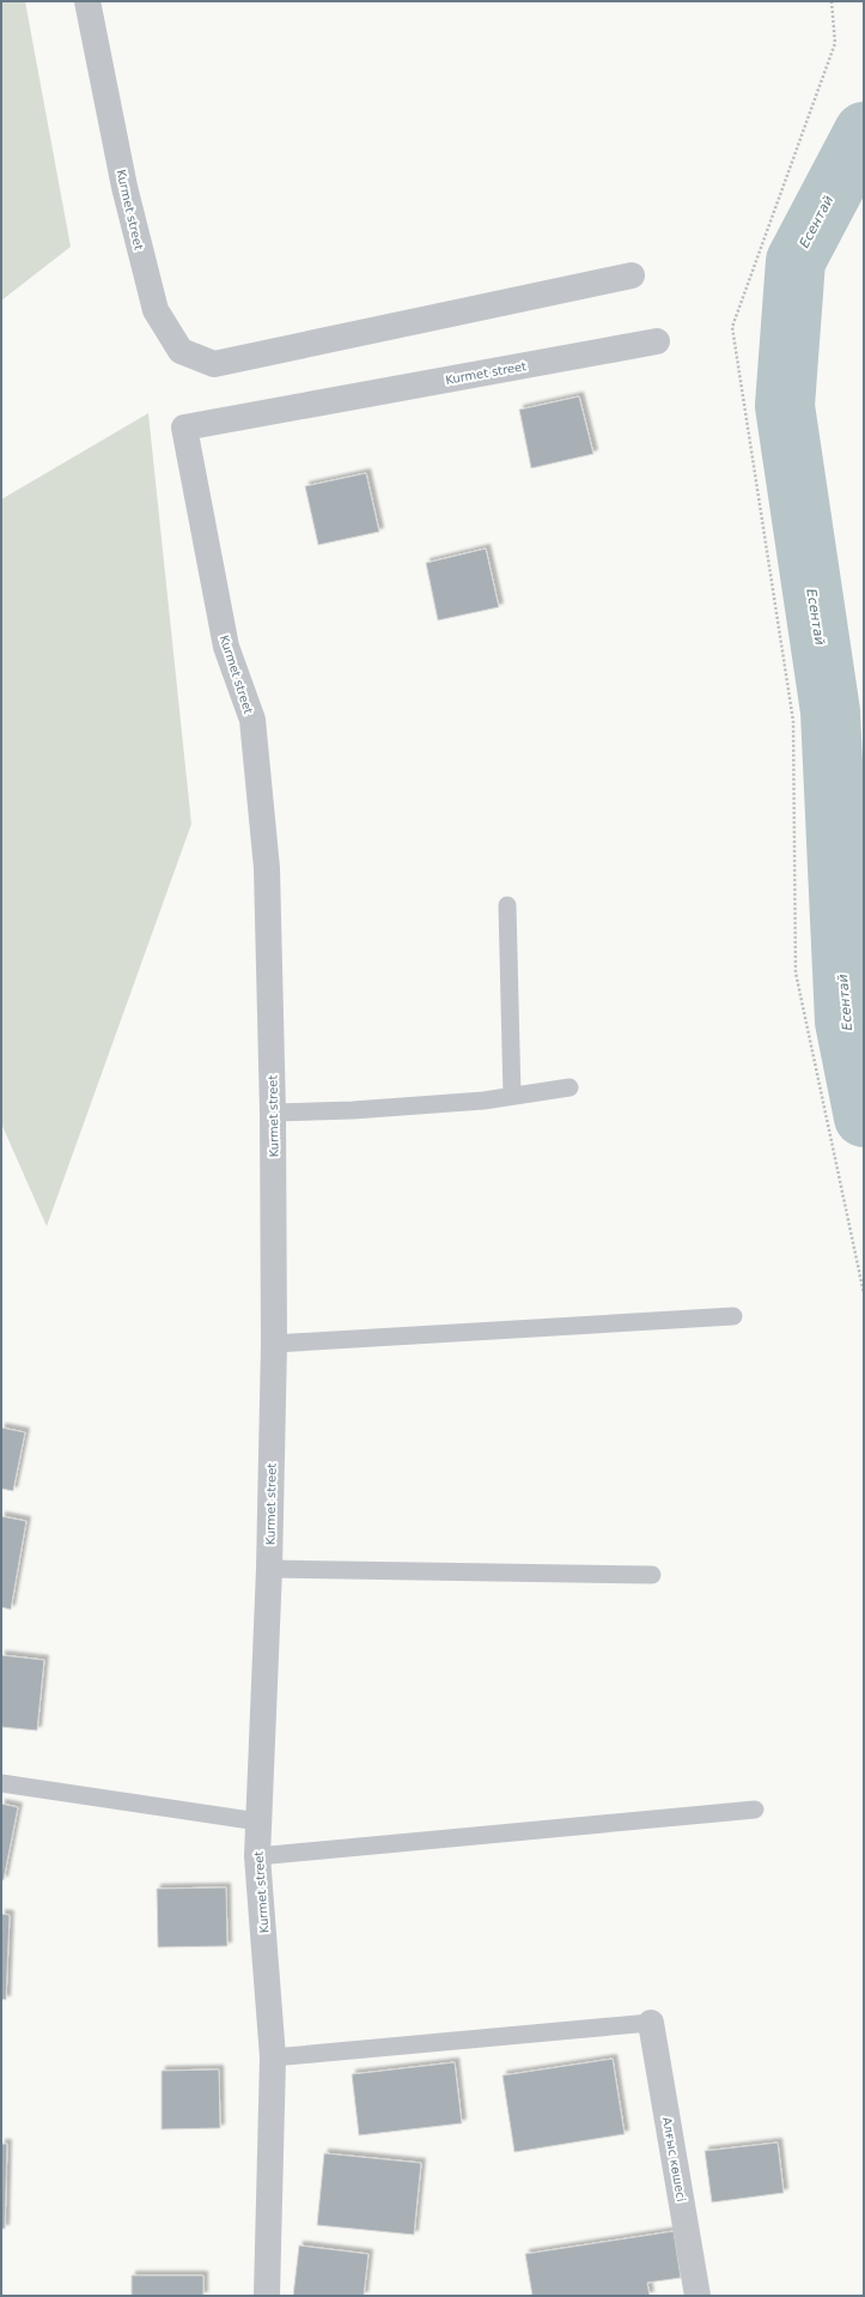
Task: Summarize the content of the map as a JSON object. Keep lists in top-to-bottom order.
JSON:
{
  "streets": {
    "street": ["Kurmet street", "Алғыс көшесі"]
  },
  "water": ["Есентай"]
}
